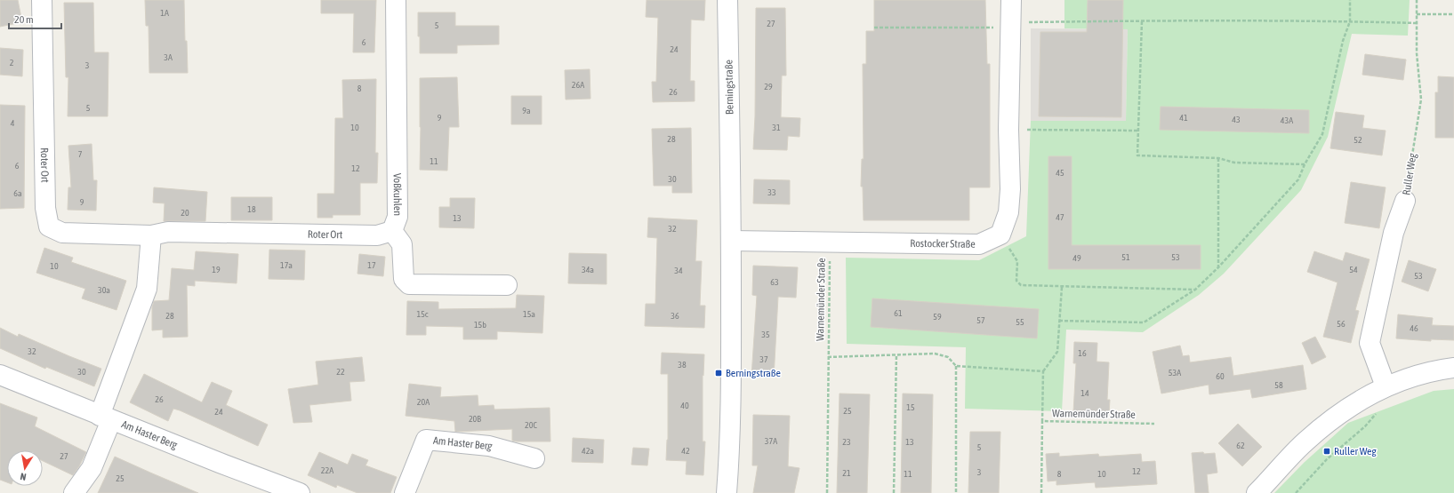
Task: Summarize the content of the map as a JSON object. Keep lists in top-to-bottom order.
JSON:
{
  "streets": {
    "street": [
      "Berningstraße",
      "Roter Ort",
      "Ruller Weg",
      "Voßkuhlen",
      "Rostocker Straße",
      "Am Haster Berg"
    ],
    "path": ["Warnemünder Straße"]
  },
  "crossings": [
    ["Berningstraße", "Rostocker Straße"],
    ["Roter Ort", "Voßkuhlen"],
    ["Rostocker Straße", "Warnemünder Straße"]
  ],
  "places": {
    "transit": ["Berningstraße", "Ruller Weg"]
  },
  "house_numbers": [
    "1A",
    "27",
    "5",
    "6",
    "24",
    "3A",
    "2",
    "3",
    "26A",
    "29",
    "8",
    "26",
    "5",
    "9a",
    "9",
    "41",
    "43",
    "43A",
    "4",
    "10",
    "31",
    "28",
    "52",
    "7",
    "11",
    "6",
    "12",
    "45",
    "30",
    "33",
    "6a",
    "9",
    "18",
    "20",
    "47",
    "13",
    "32",
    "51",
    "53",
    "49",
    "17a",
    "17",
    "10",
    "19",
    "34a",
    "54",
    "34",
    "53",
    "63",
    "30a",
    "61",
    "15c",
    "15a",
    "28",
    "36",
    "59",
    "57",
    "55",
    "56",
    "15b",
    "46",
    "35",
    "32",
    "16",
    "37",
    "38",
    "30",
    "22",
    "53A",
    "60",
    "58",
    "14",
    "26",
    "20A",
    "40",
    "15",
    "25",
    "24",
    "20B",
    "20C",
    "37A",
    "23",
    "13",
    "62",
    "5",
    "42a",
    "42",
    "27",
    "22A",
    "12",
    "3",
    "21",
    "11",
    "8",
    "10",
    "25"
  ],
  "scale_bar": "20 m",
  "north": "bottom"
}
